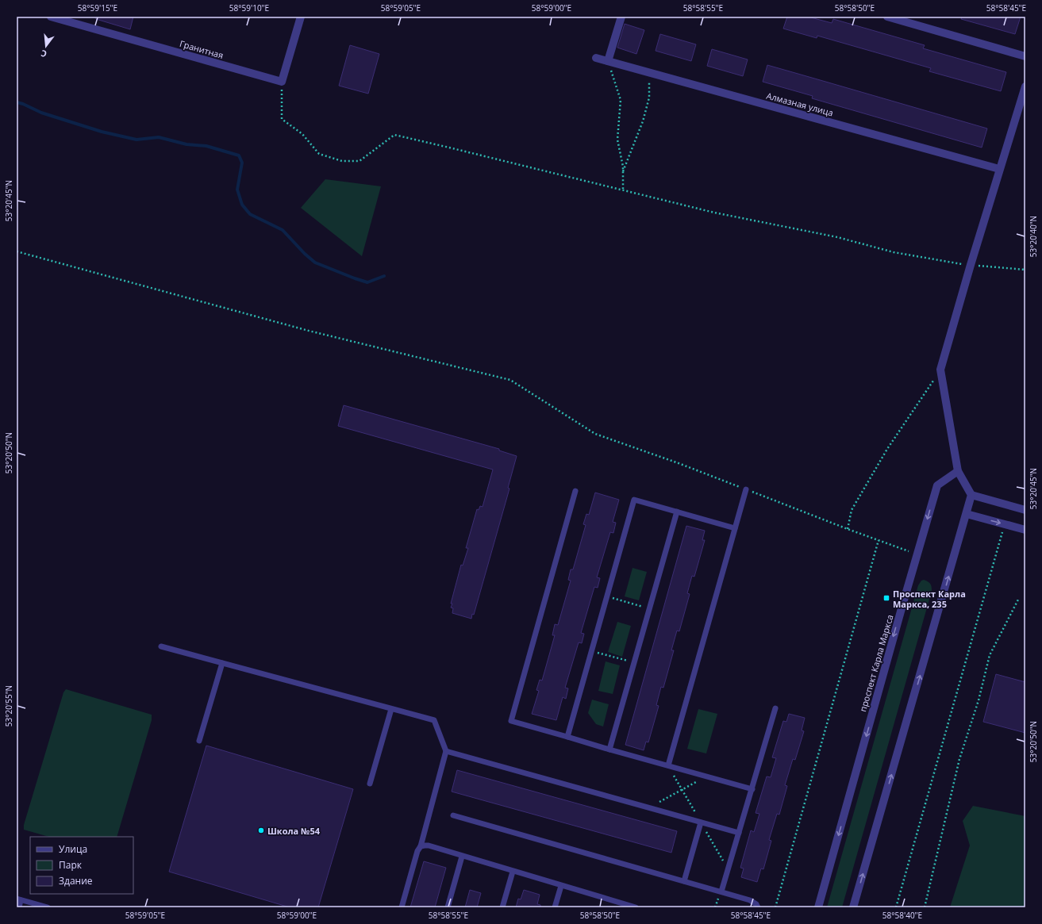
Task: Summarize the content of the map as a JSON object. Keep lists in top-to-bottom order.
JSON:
{
  "streets": {
    "street": ["Гранитная", "Алмазная улица", "проспект Карла Маркса"]
  },
  "places": {
    "transit": ["Проспект Карла Маркса, 235"],
    "other": ["Школа №54"]
  },
  "legend": ["Улица", "Парк", "Здание"],
  "north": "bottom",
  "coordinates": [
    "58°59'15\"E",
    "58°59'10\"E",
    "58°59'05\"E",
    "58°59'00\"E",
    "58°58'55\"E",
    "58°58'50\"E",
    "58°58'45\"E",
    "53°20'45\"N",
    "53°20'40\"N",
    "53°20'50\"N",
    "53°20'55\"N",
    "58°58'40\"E"
  ]
}
